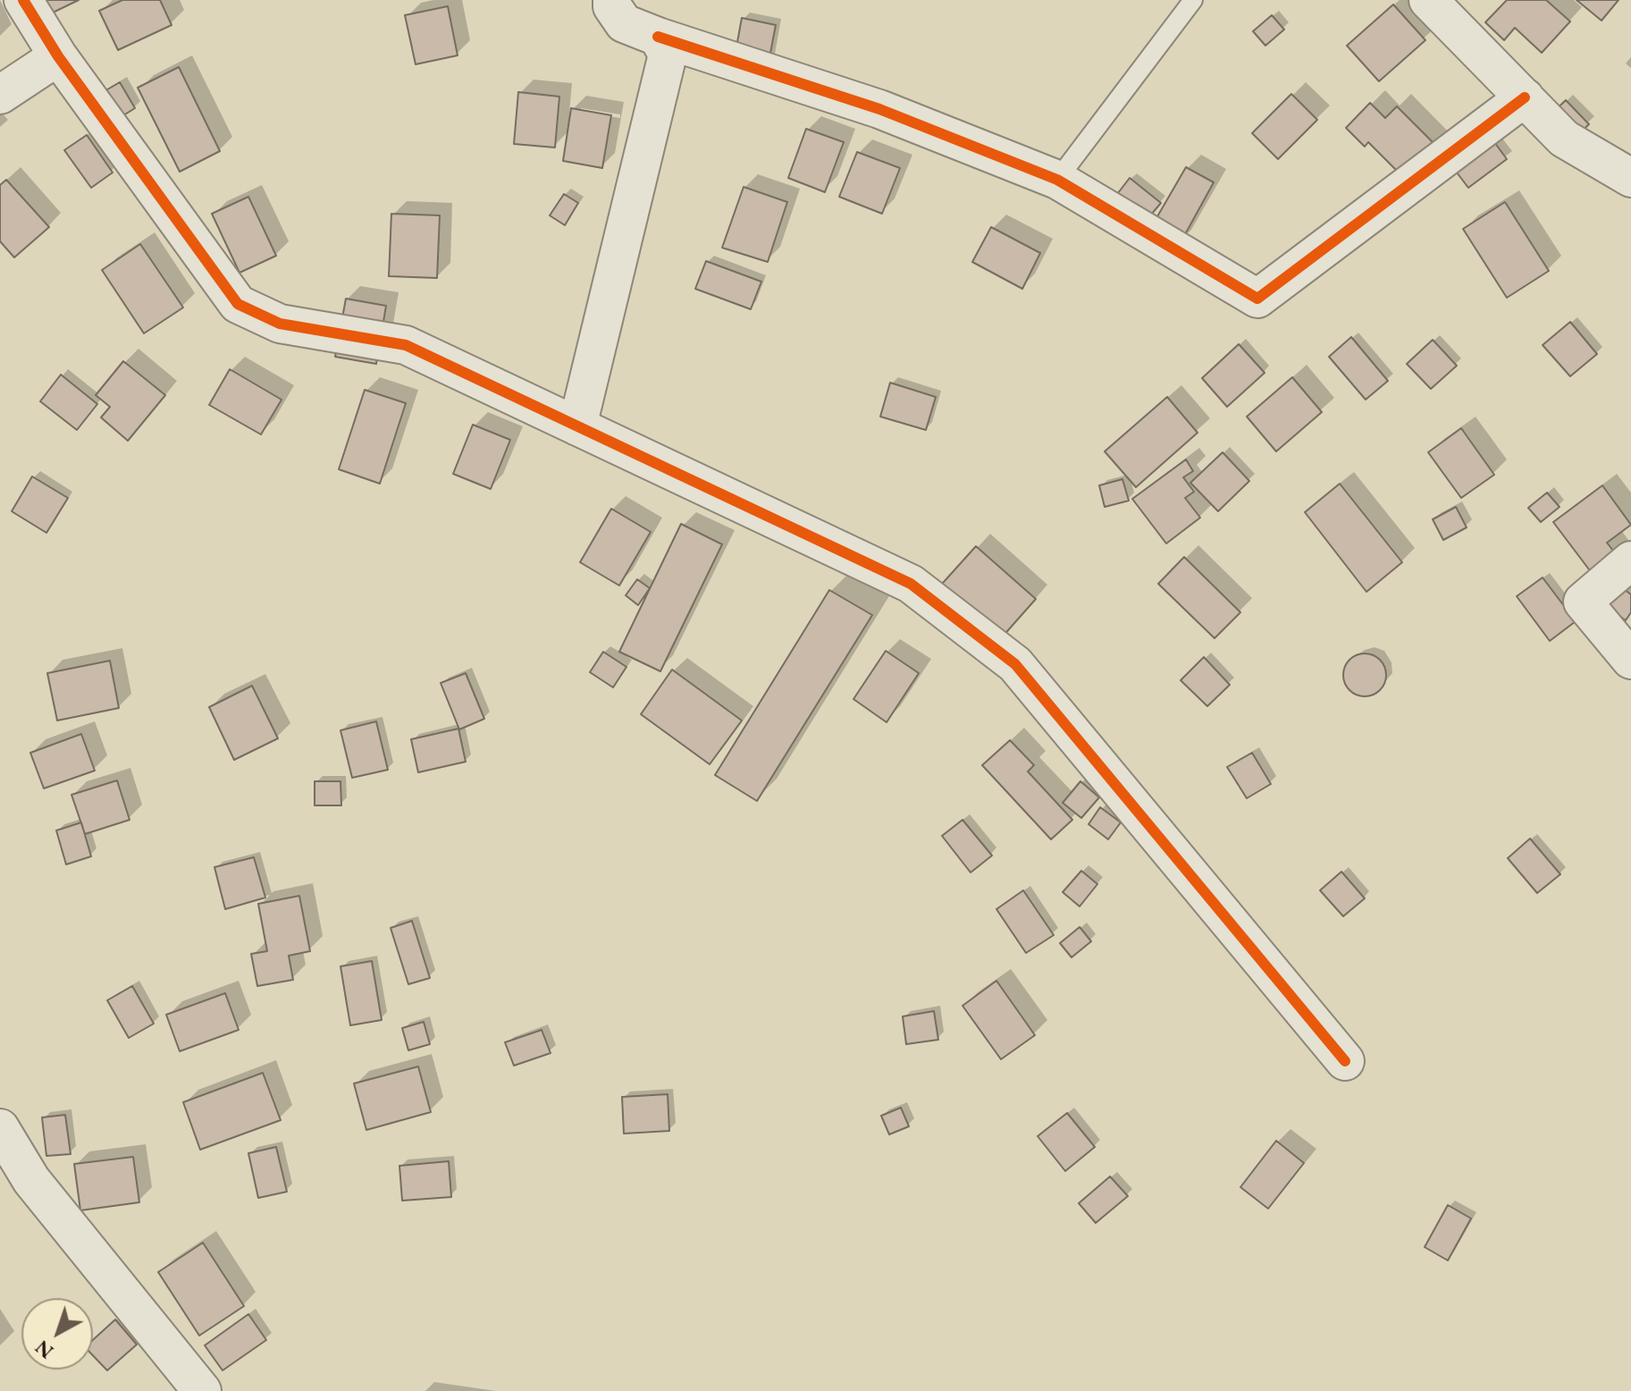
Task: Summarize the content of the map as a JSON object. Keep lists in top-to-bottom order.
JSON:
{
  "north": "bottom left"
}
